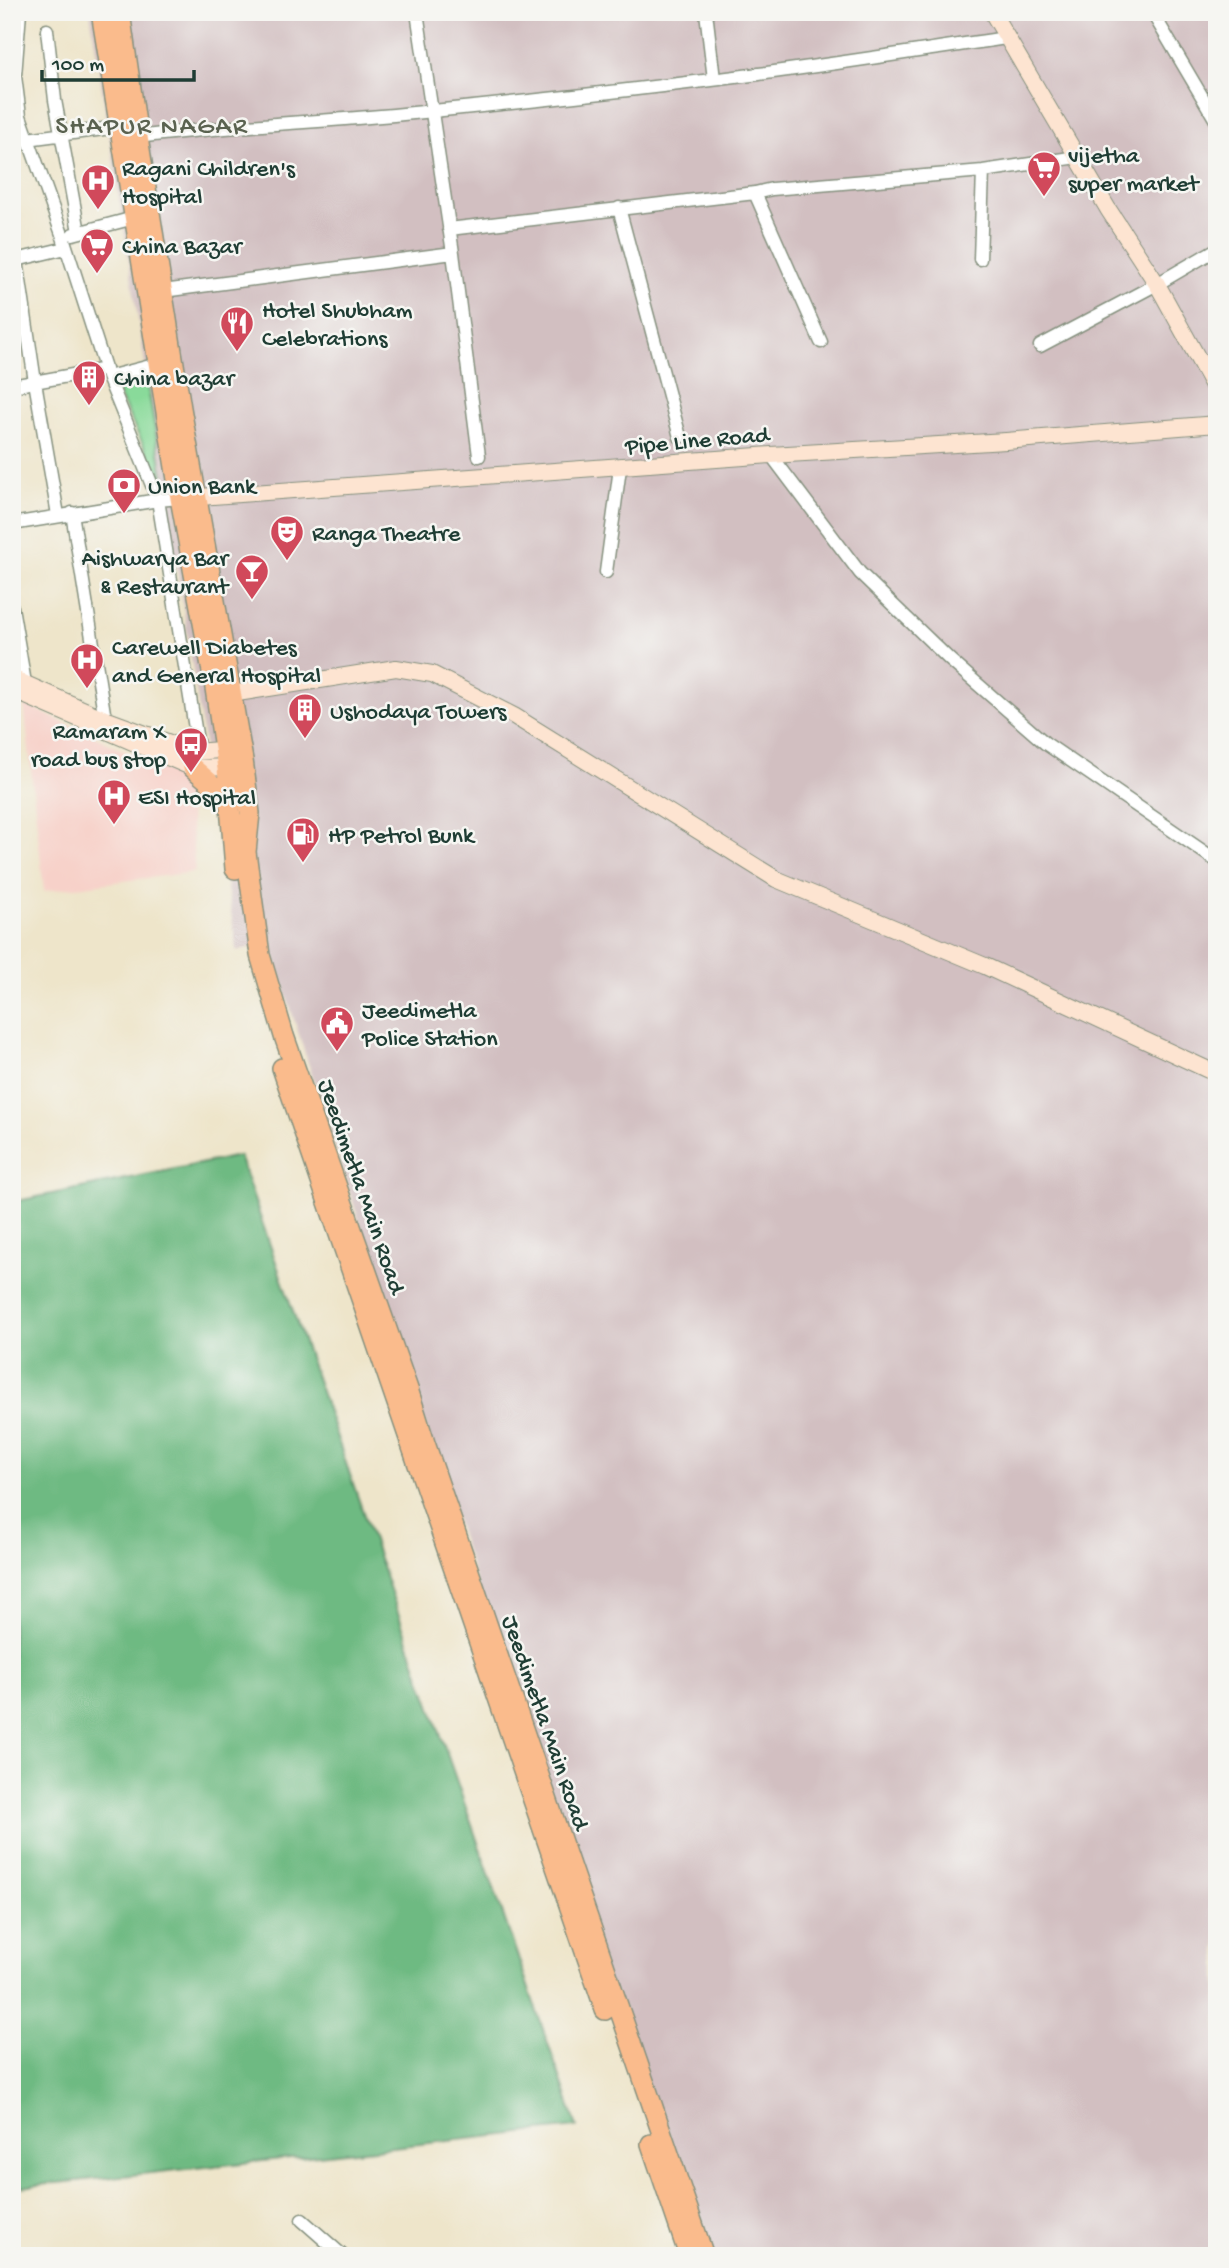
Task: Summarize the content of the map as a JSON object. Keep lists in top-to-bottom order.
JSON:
{
  "streets": {
    "main road": ["Jeedimetla Main Road"],
    "street": ["Pipe Line Road"]
  },
  "crossings": [
    ["Pipe Line Road", "Jeedimetla Main Road"]
  ],
  "districts": ["SHAPUR NAGAR"],
  "places": {
    "supermarket": ["vijetha super market", "China Bazar"],
    "hospital": ["Ragani Children's Hospital", "Carewell Diabetes and General Hospital", "ESI Hospital"],
    "restaurant": ["Hotel Shubham Celebrations"],
    "building": ["China bazar", "Ushodaya Towers"],
    "bank": ["Union Bank"],
    "theatre": ["Ranga Theatre"],
    "bar": ["Aishwarya Bar & Restaurant"],
    "bus stop": ["Ramaram X road bus stop"],
    "fuel station": ["HP Petrol Bunk"],
    "public building": ["Jeedimetla Police Station"]
  },
  "scale_bar": "100 m"
}
